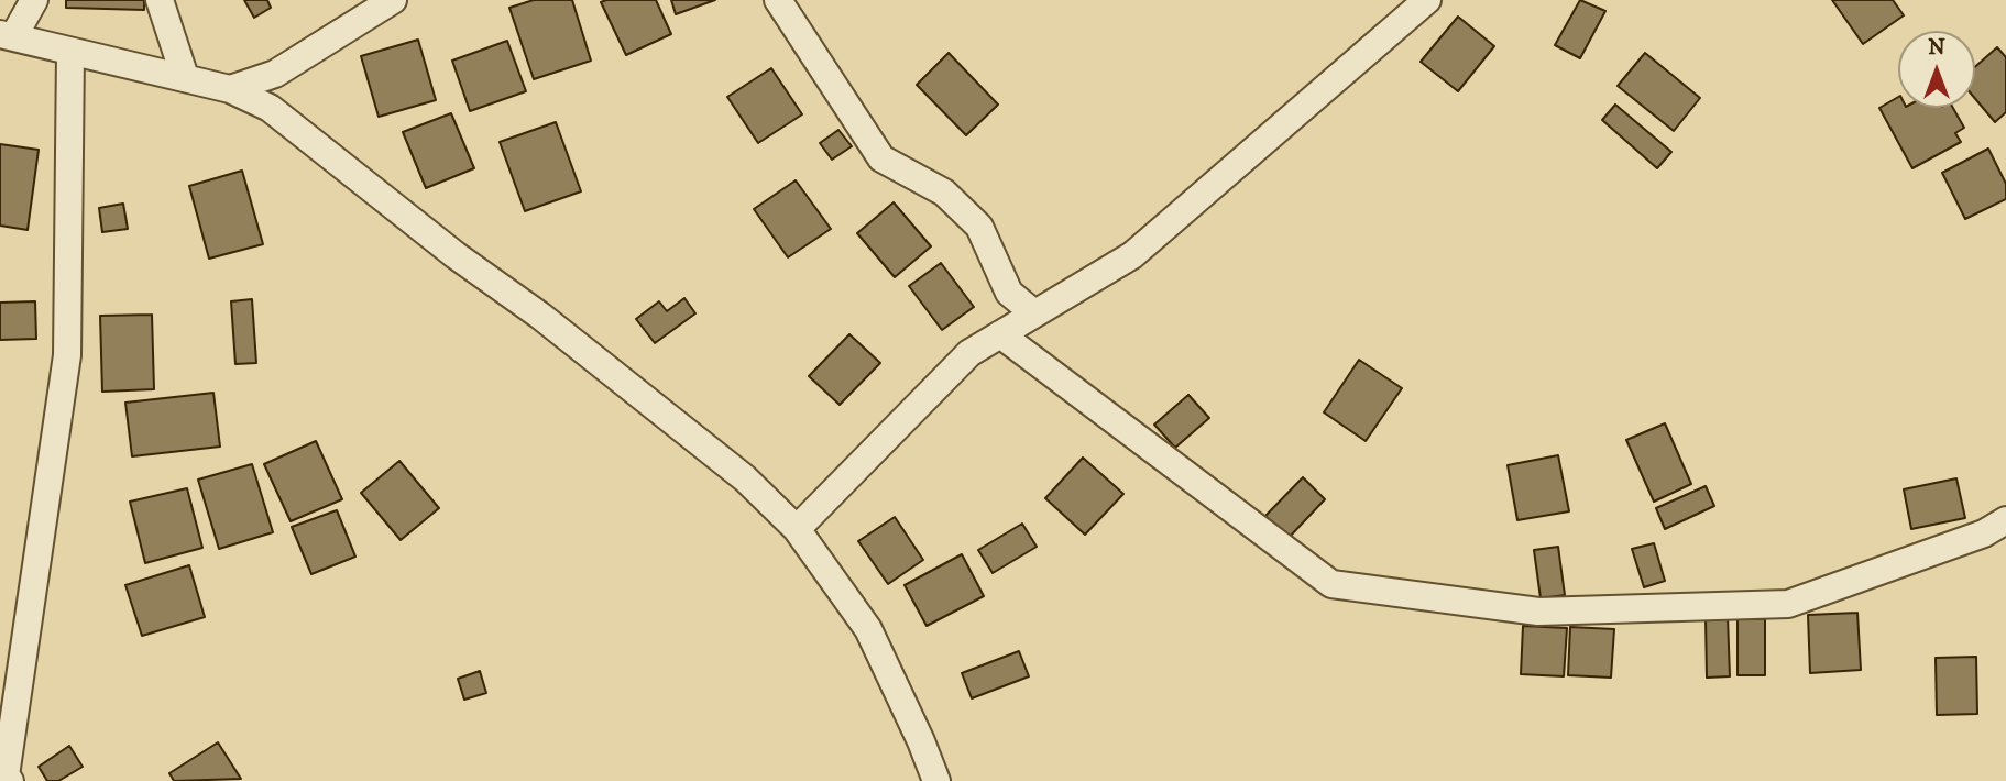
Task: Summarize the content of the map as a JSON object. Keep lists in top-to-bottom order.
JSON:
{
  "north": "top"
}
